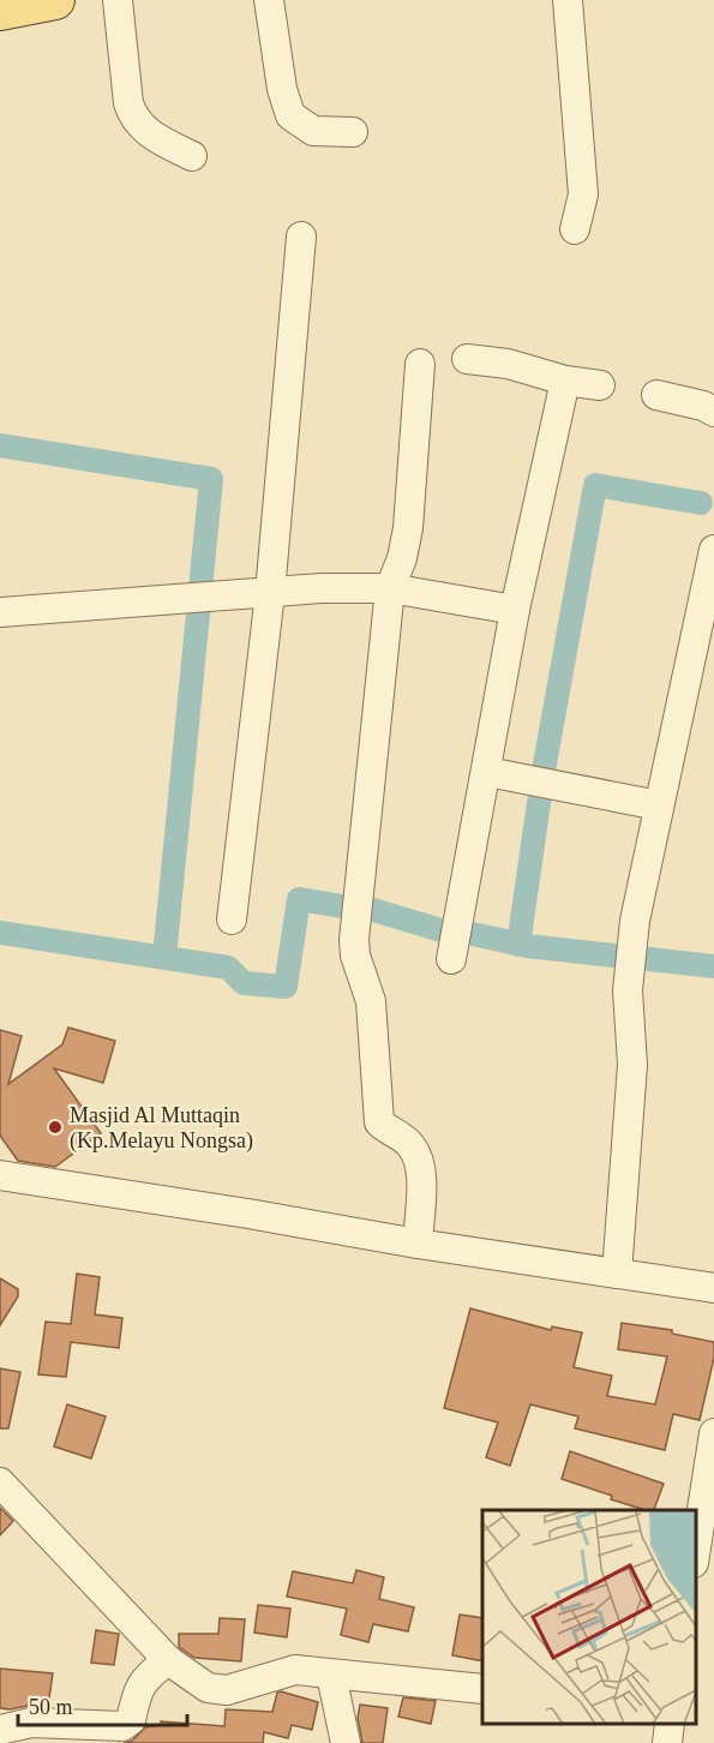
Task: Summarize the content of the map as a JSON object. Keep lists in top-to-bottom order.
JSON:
{
  "places": ["Masjid Al Muttaqin (Kp.Melayu Nongsa)"],
  "scale_bar": "50 m"
}
